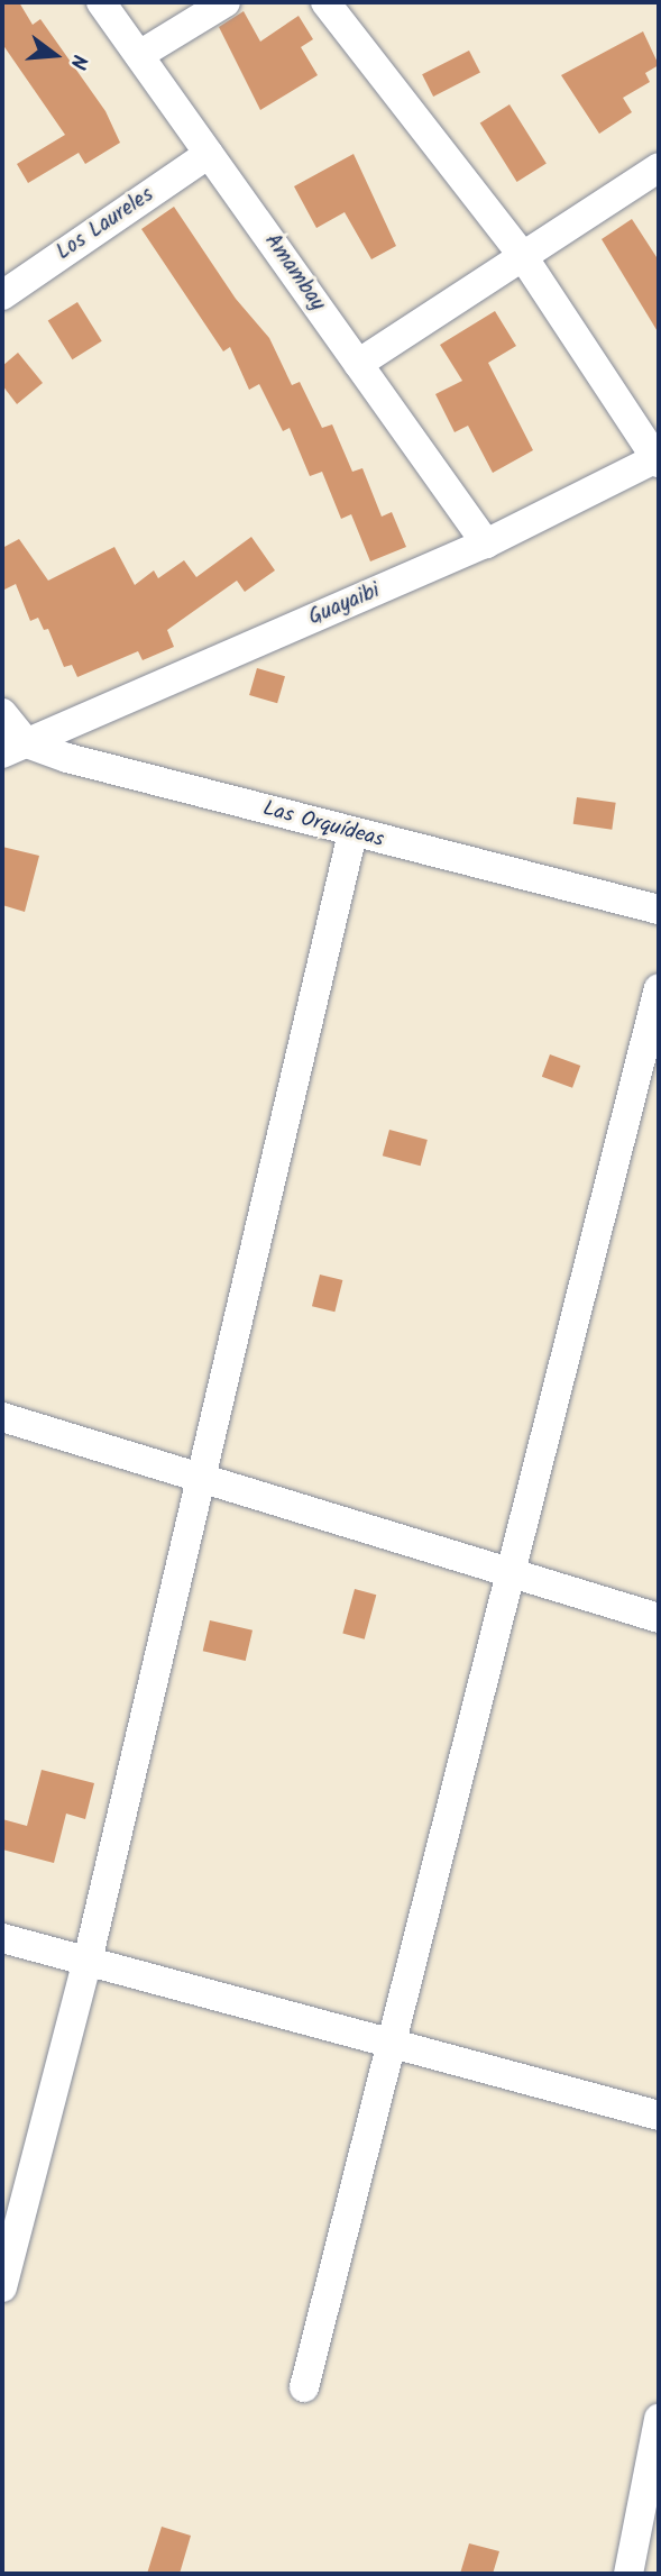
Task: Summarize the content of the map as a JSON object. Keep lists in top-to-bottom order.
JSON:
{
  "streets": {
    "street": [
      "Los Laureles",
      "Amambay",
      "Guayaibi",
      "Las Orquídeas"
    ]
  },
  "crossings": [
    ["Los Laureles", "Amambay"],
    ["Amambay", "Guayaibi"],
    ["Guayaibi", "Las Orquídeas"]
  ],
  "north": "right"
}
